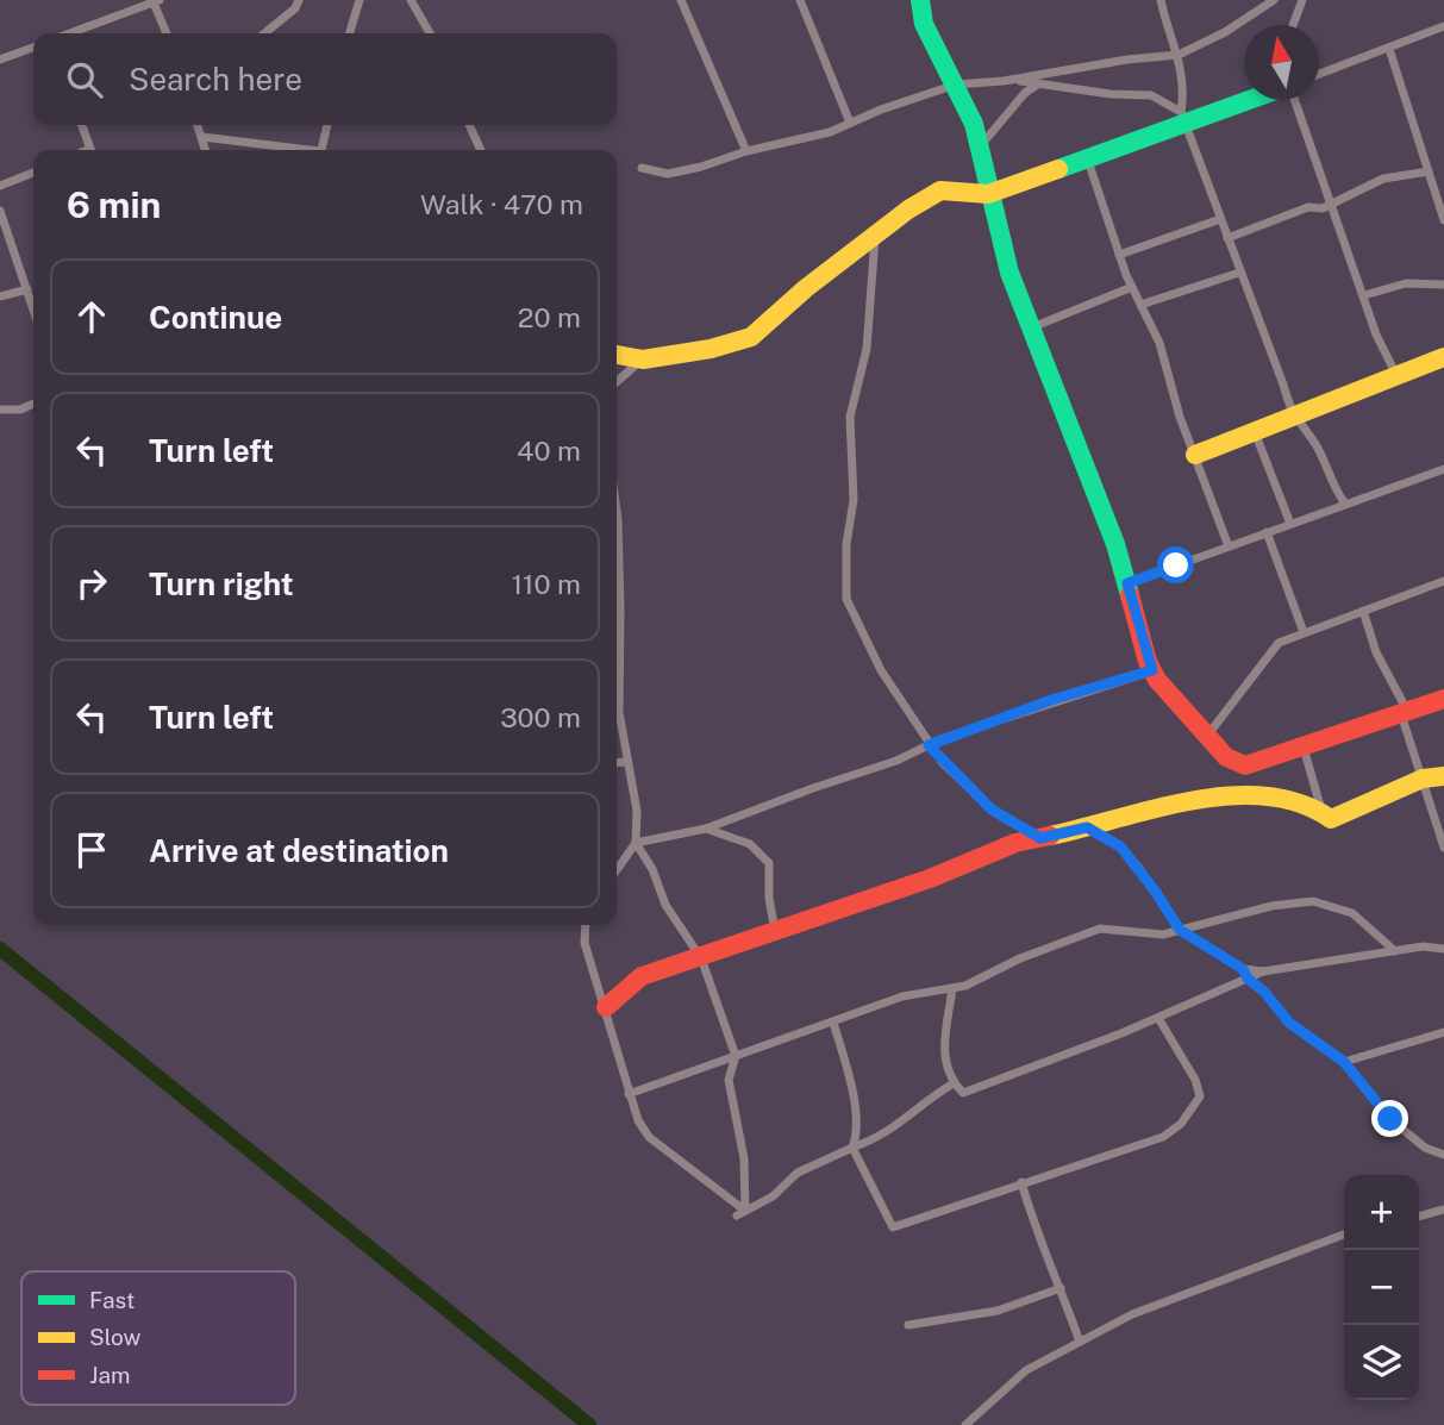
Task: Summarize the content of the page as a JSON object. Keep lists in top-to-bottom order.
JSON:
{
  "legend": ["Fast", "Slow", "Jam"],
  "north": "top",
  "page": {
    "search": "Search here",
    "heading": ["6 min", "Walk · 470 m"],
    "list": [
      ["Continue", "20 m"],
      ["Turn left", "40 m"],
      ["Turn right", "110 m"],
      ["Turn left", "300 m"],
      "Arrive at destination"
    ],
    "map_buttons": ["+", "−"]
  }
}
